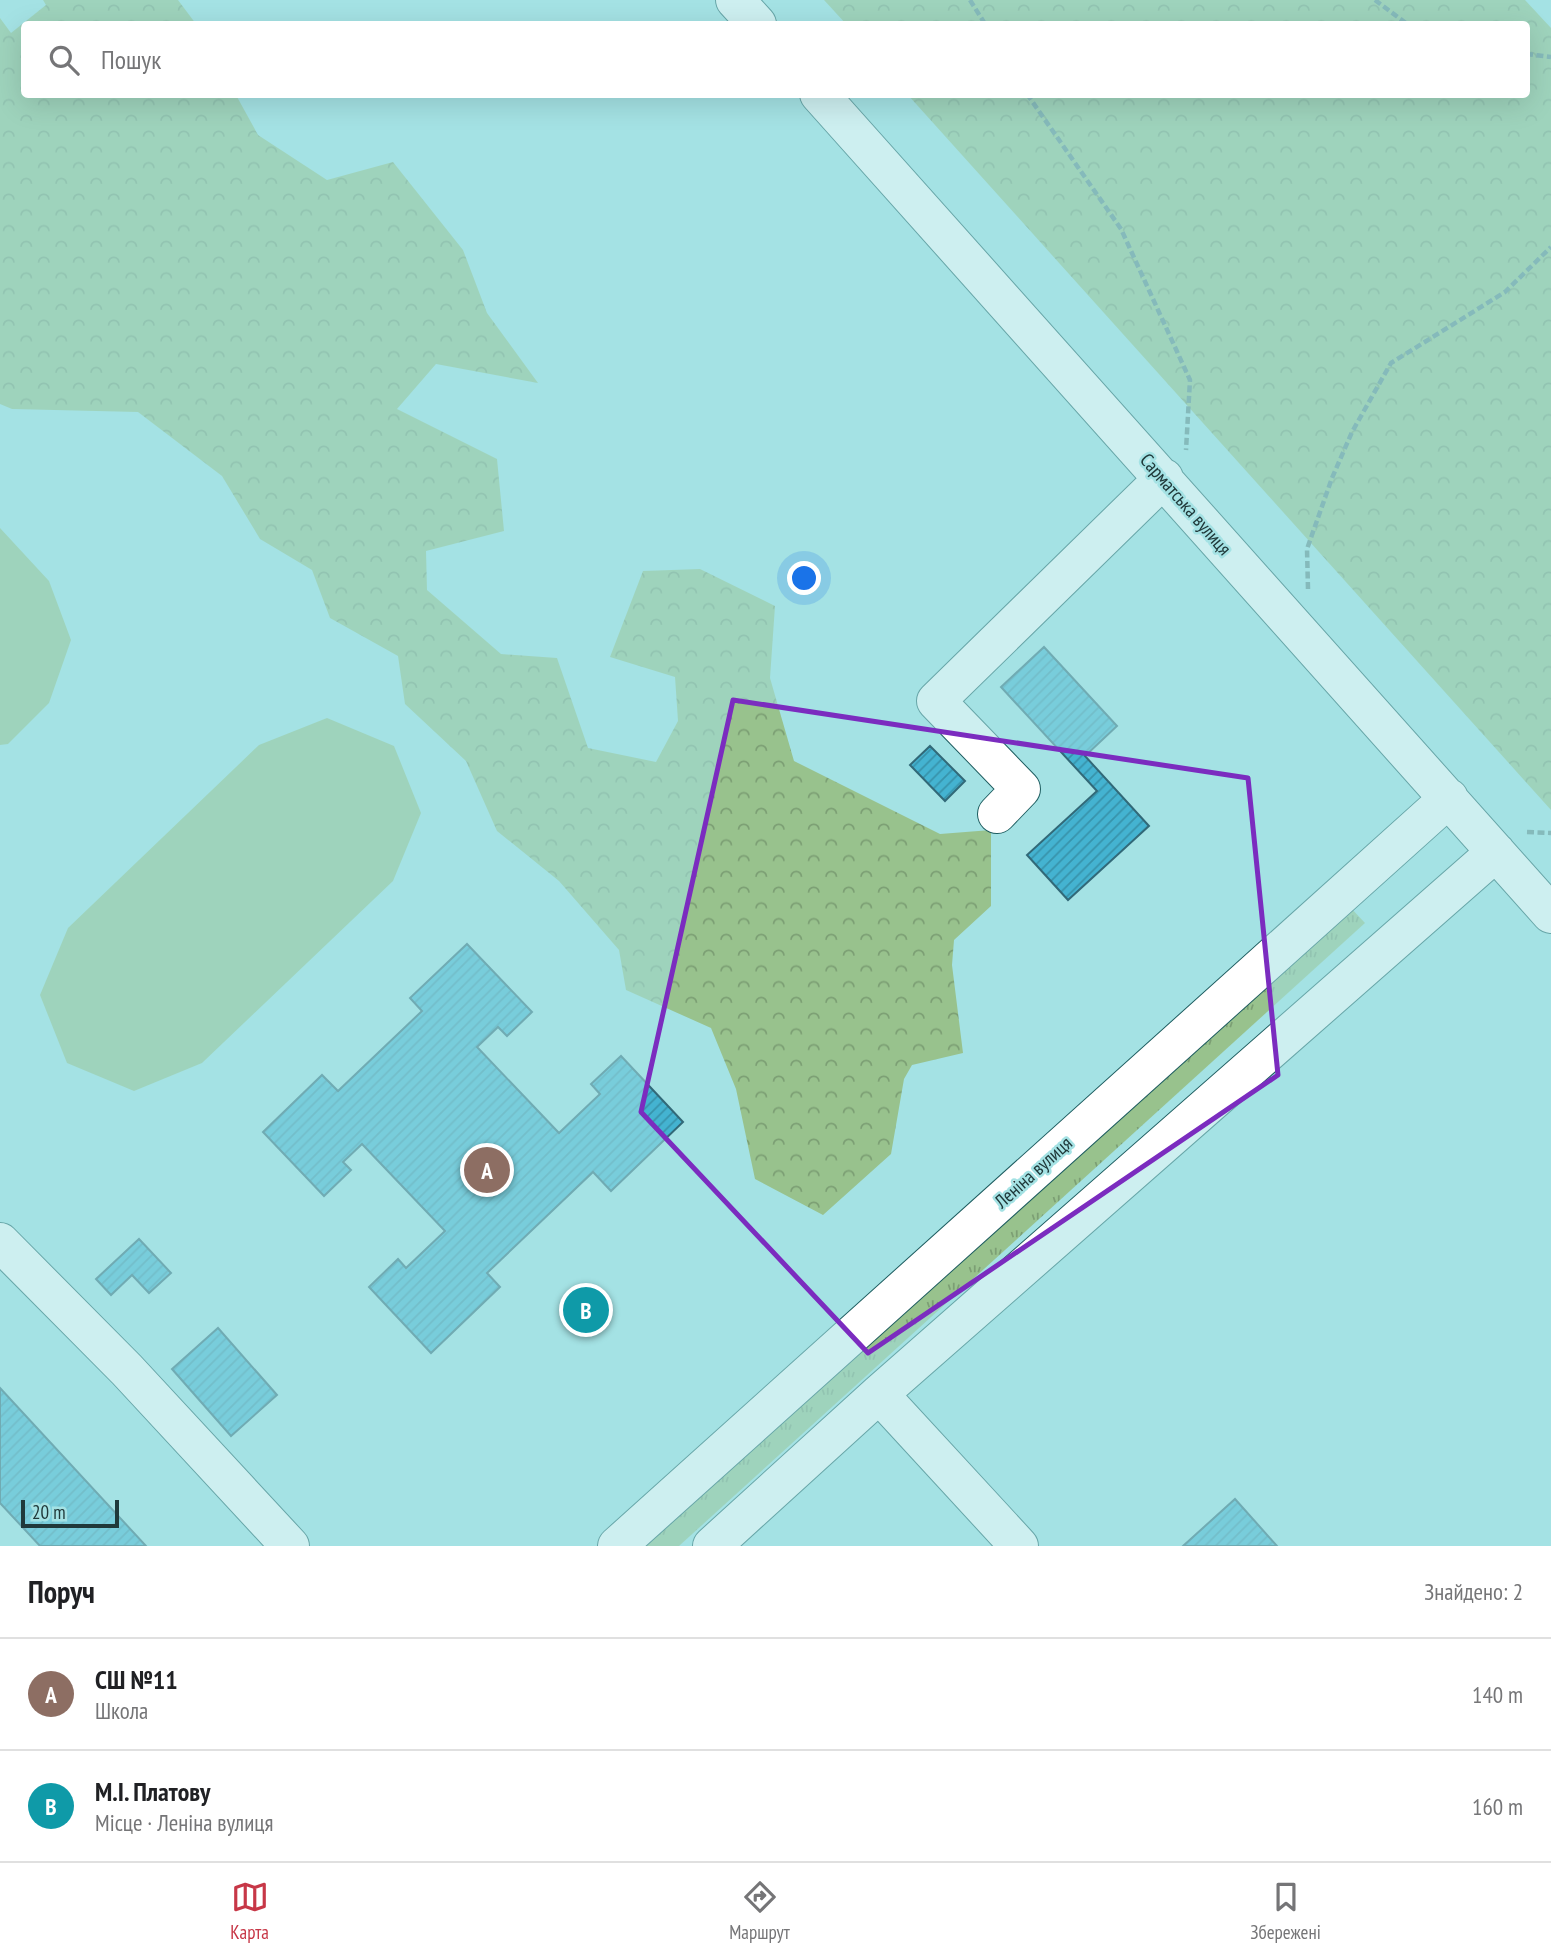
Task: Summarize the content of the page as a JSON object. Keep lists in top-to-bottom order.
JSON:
{
  "streets": {
    "street": ["Сарматська вулиця", "Леніна вулиця"]
  },
  "crossings": [
    ["Сарматська вулиця", "Леніна вулиця"]
  ],
  "scale_bar": "20 m",
  "page": {
    "search": "Пошук",
    "pins": ["A", "B"],
    "scale": "20 m",
    "heading": ["Поруч", "Знайдено: 2"],
    "list": [
      {
        "mark": "A",
        "name": "СШ №11",
        "note": "Школа",
        "value": "140 m"
      },
      {
        "mark": "B",
        "name": "М.І. Платову",
        "note": "Місце · Леніна вулиця",
        "value": "160 m"
      }
    ],
    "nav": ["Карта", "Маршрут", "Збережені"]
  }
}
